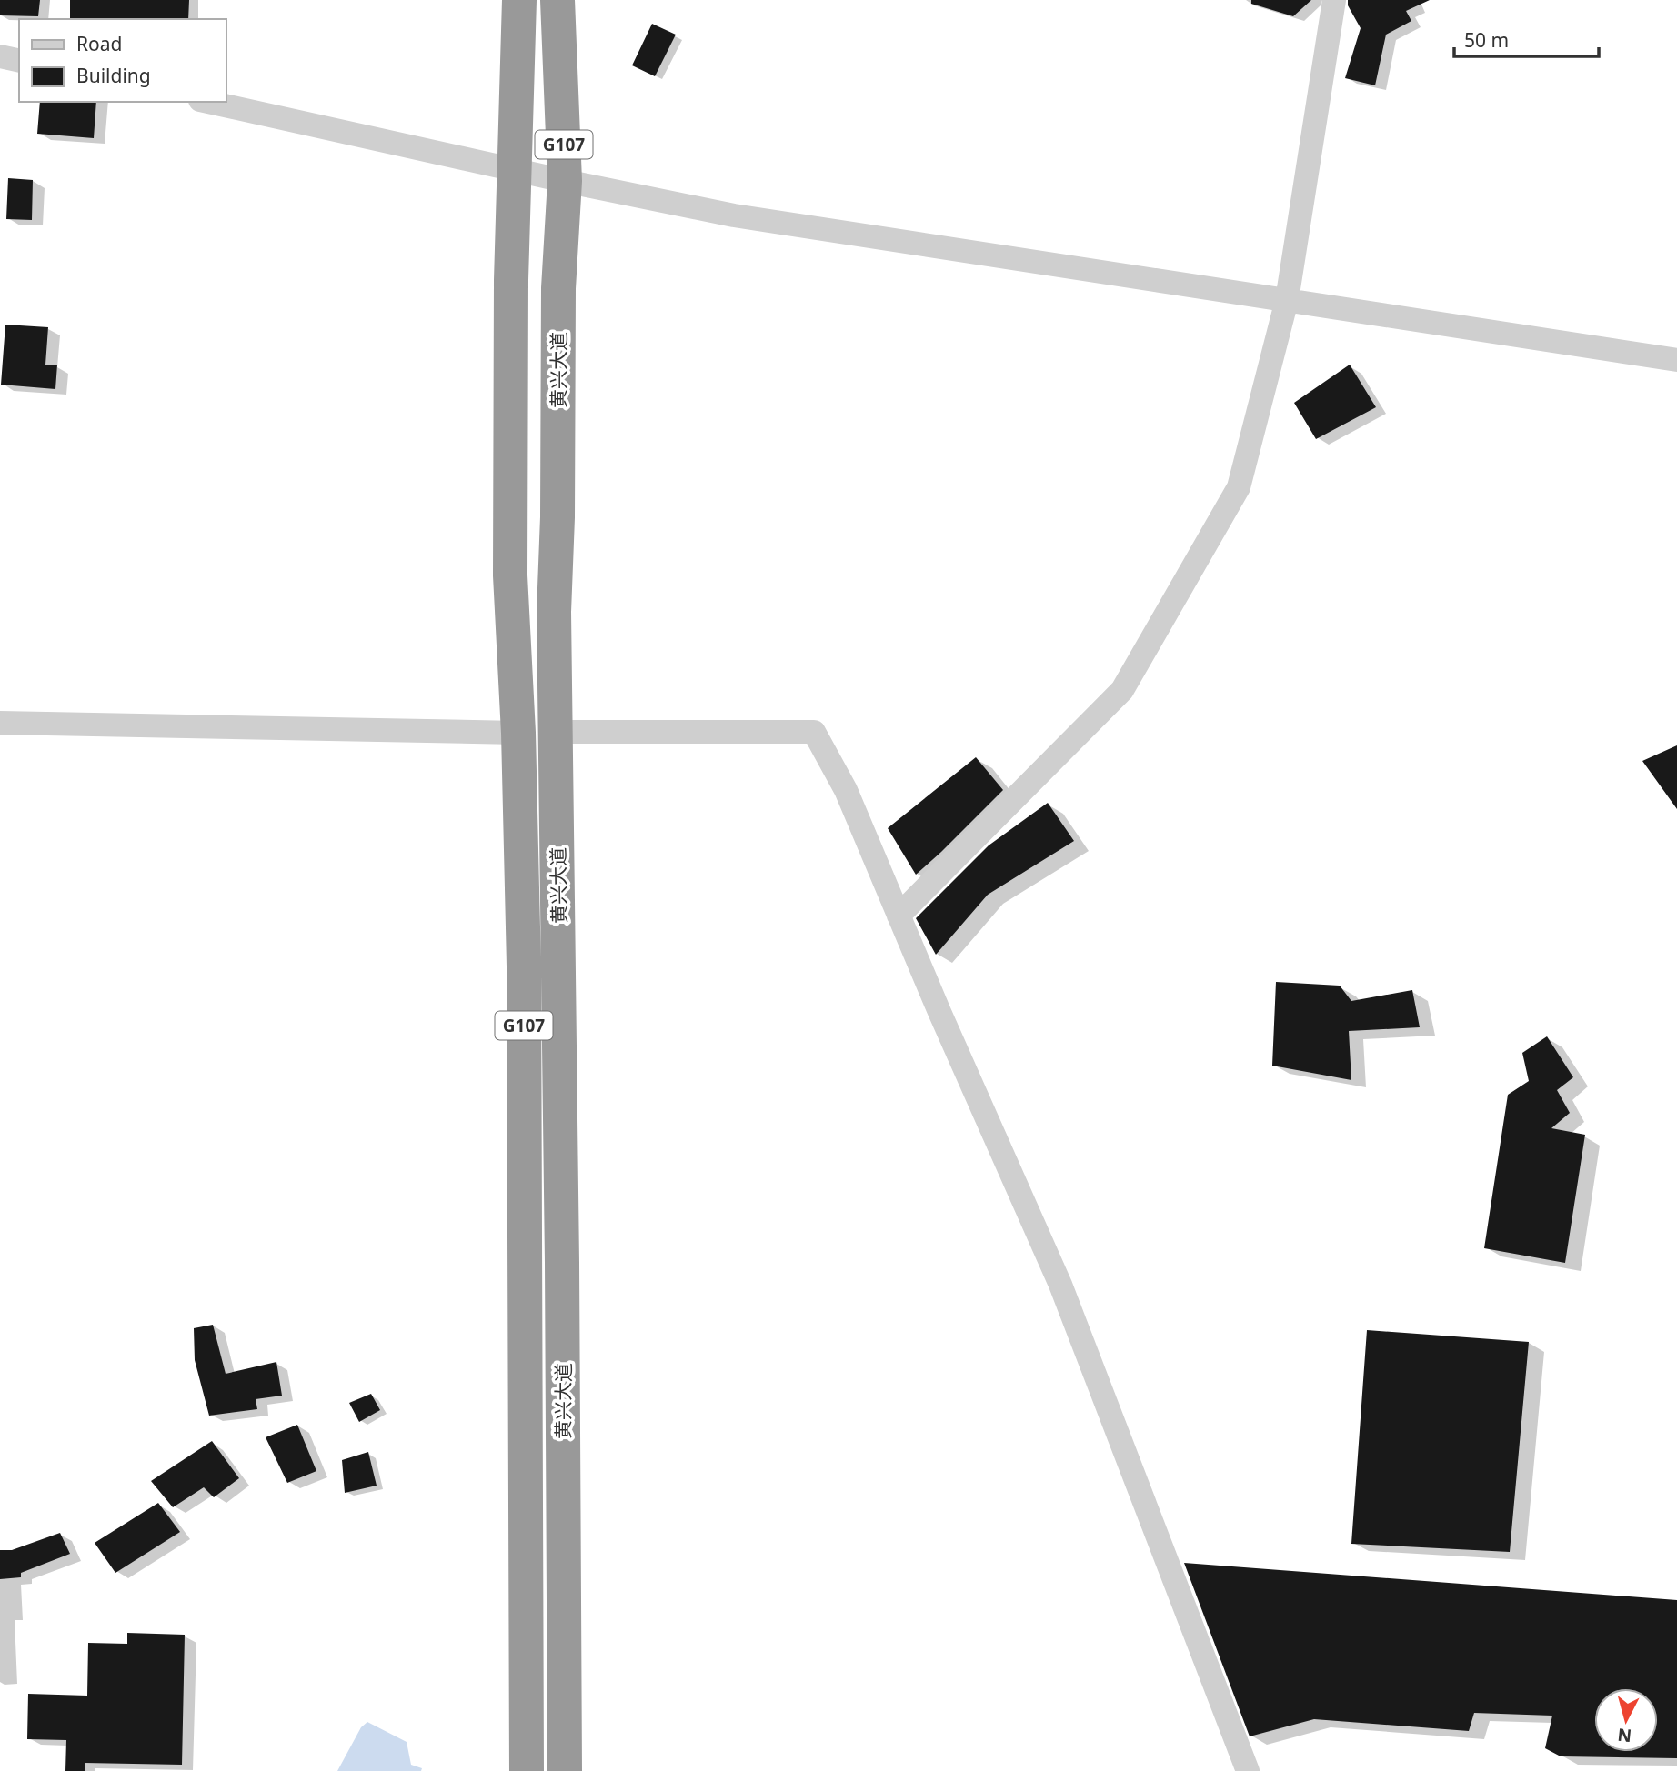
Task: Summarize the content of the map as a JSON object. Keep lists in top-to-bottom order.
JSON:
{
  "streets": {
    "highway": ["G107", "黄兴大道"]
  },
  "legend": ["Road", "Building"],
  "scale_bar": "50 m",
  "north": "bottom"
}
